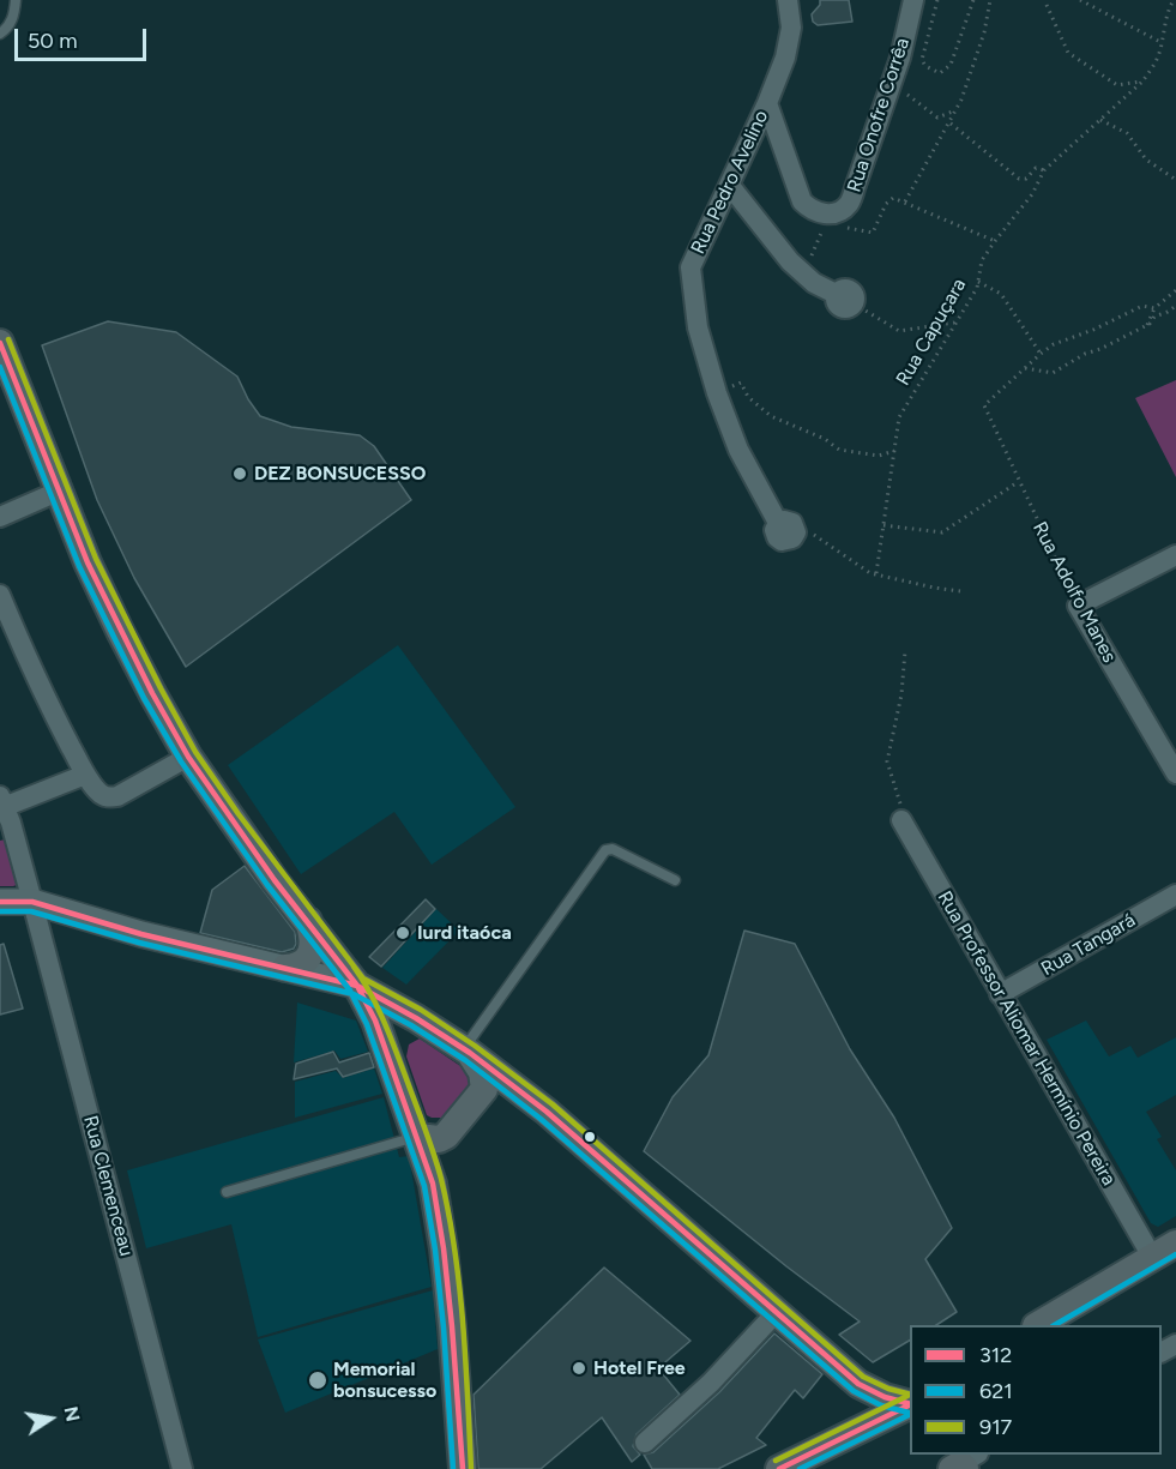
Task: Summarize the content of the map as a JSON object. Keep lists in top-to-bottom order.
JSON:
{
  "streets": {
    "street": [
      "Rua Onofre Corrêa",
      "Rua Pedro Avelino",
      "Rua Adolfo Manes",
      "Rua Tangará",
      "Rua Professor Aliomar Hermínio Pereira",
      "Rua Clemenceau"
    ],
    "path": ["Rua Capuçara"]
  },
  "crossings": [
    ["Rua Tangará", "Rua Professor Aliomar Hermínio Pereira"]
  ],
  "places": [
    "DEZ BONSUCESSO",
    "Iurd itaóca",
    "Hotel Free",
    "Memorial bonsucesso"
  ],
  "lines": ["transit line 917", "transit line 312", "transit line 621"],
  "legend": ["312", "621", "917"],
  "scale_bar": "50 m",
  "north": "right"
}
